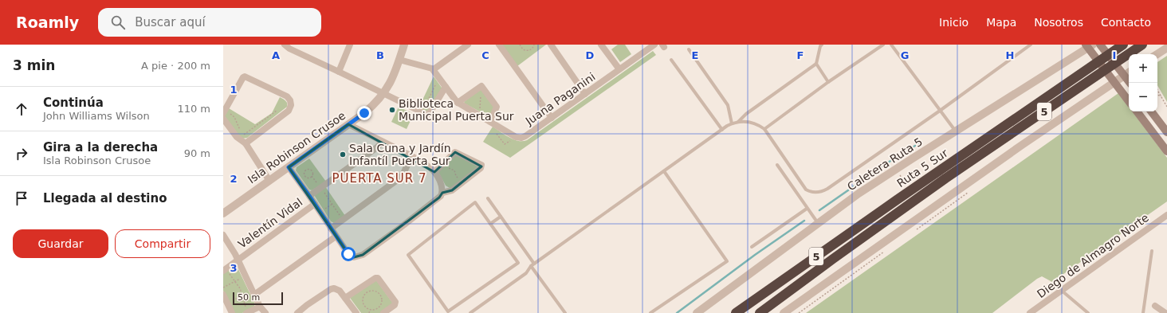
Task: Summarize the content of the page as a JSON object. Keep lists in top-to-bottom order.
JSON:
{
  "streets": {
    "highway": ["5", "Ruta 5 Sur"],
    "street": [
      "Juana Paganini",
      "Isla Robinson Crusoe",
      "Caletera Ruta 5",
      "Valentín Vidal",
      "Diego de Almagro Norte"
    ]
  },
  "districts": ["PUERTA SUR 7"],
  "places": ["Biblioteca Municipal Puerta Sur", "Sala Cuna y Jardín Infantíl Puerta Sur"],
  "scale_bar": "50 m",
  "page": {
    "header": "Roamly",
    "search": "Buscar aquí",
    "nav": [
      "Inicio",
      "Mapa",
      "Nosotros",
      "Contacto"
    ],
    "heading": ["3 min", "A pie · 200 m"],
    "map_buttons": ["+", "−"],
    "list": [
      ["Continúa", "John Williams Wilson", "110 m"],
      ["Gira a la derecha", "Isla Robinson Crusoe", "90 m"],
      "Llegada al destino"
    ],
    "buttons": ["Guardar", "Compartir"],
    "scale": "50 m"
  },
  "grid": {
    "columns": [
      "A",
      "B",
      "C",
      "D",
      "E",
      "F",
      "G",
      "H",
      "I"
    ],
    "rows": ["1", "2", "3"]
  }
}
